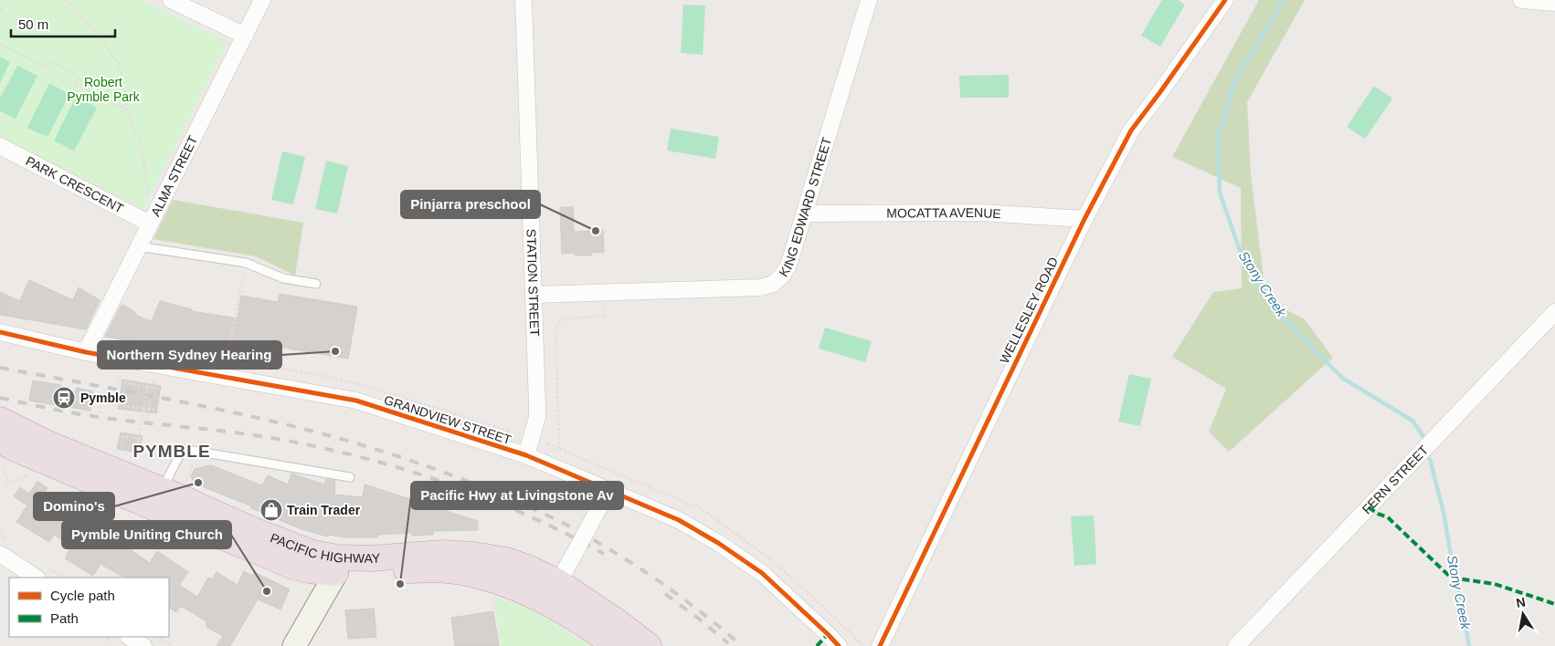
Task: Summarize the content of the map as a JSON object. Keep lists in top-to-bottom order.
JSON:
{
  "streets": {
    "highway": ["PACIFIC HIGHWAY"],
    "street": [
      "ALMA STREET",
      "PARK CRESCENT",
      "KING EDWARD STREET",
      "MOCATTA AVENUE",
      "STATION STREET",
      "WELLESLEY ROAD",
      "GRANDVIEW STREET",
      "FERN STREET"
    ]
  },
  "crossings": [
    ["ALMA STREET", "PARK CRESCENT"],
    ["ALMA STREET", "GRANDVIEW STREET"],
    ["KING EDWARD STREET", "MOCATTA AVENUE"],
    ["KING EDWARD STREET", "STATION STREET"],
    ["MOCATTA AVENUE", "WELLESLEY ROAD"],
    ["STATION STREET", "GRANDVIEW STREET"]
  ],
  "districts": ["PYMBLE"],
  "water": ["Stony Creek"],
  "parks": ["Robert Pymble Park"],
  "places": {
    "other": [
      "Pinjarra preschool",
      "Northern Sydney Hearing",
      "Domino's",
      "Pacific Hwy at Livingstone Av",
      "Pymble Uniting Church"
    ],
    "station": ["Pymble"],
    "shop": ["Train Trader"]
  },
  "legend": ["Cycle path", "Path"],
  "scale_bar": "50 m",
  "north": "top"
}
